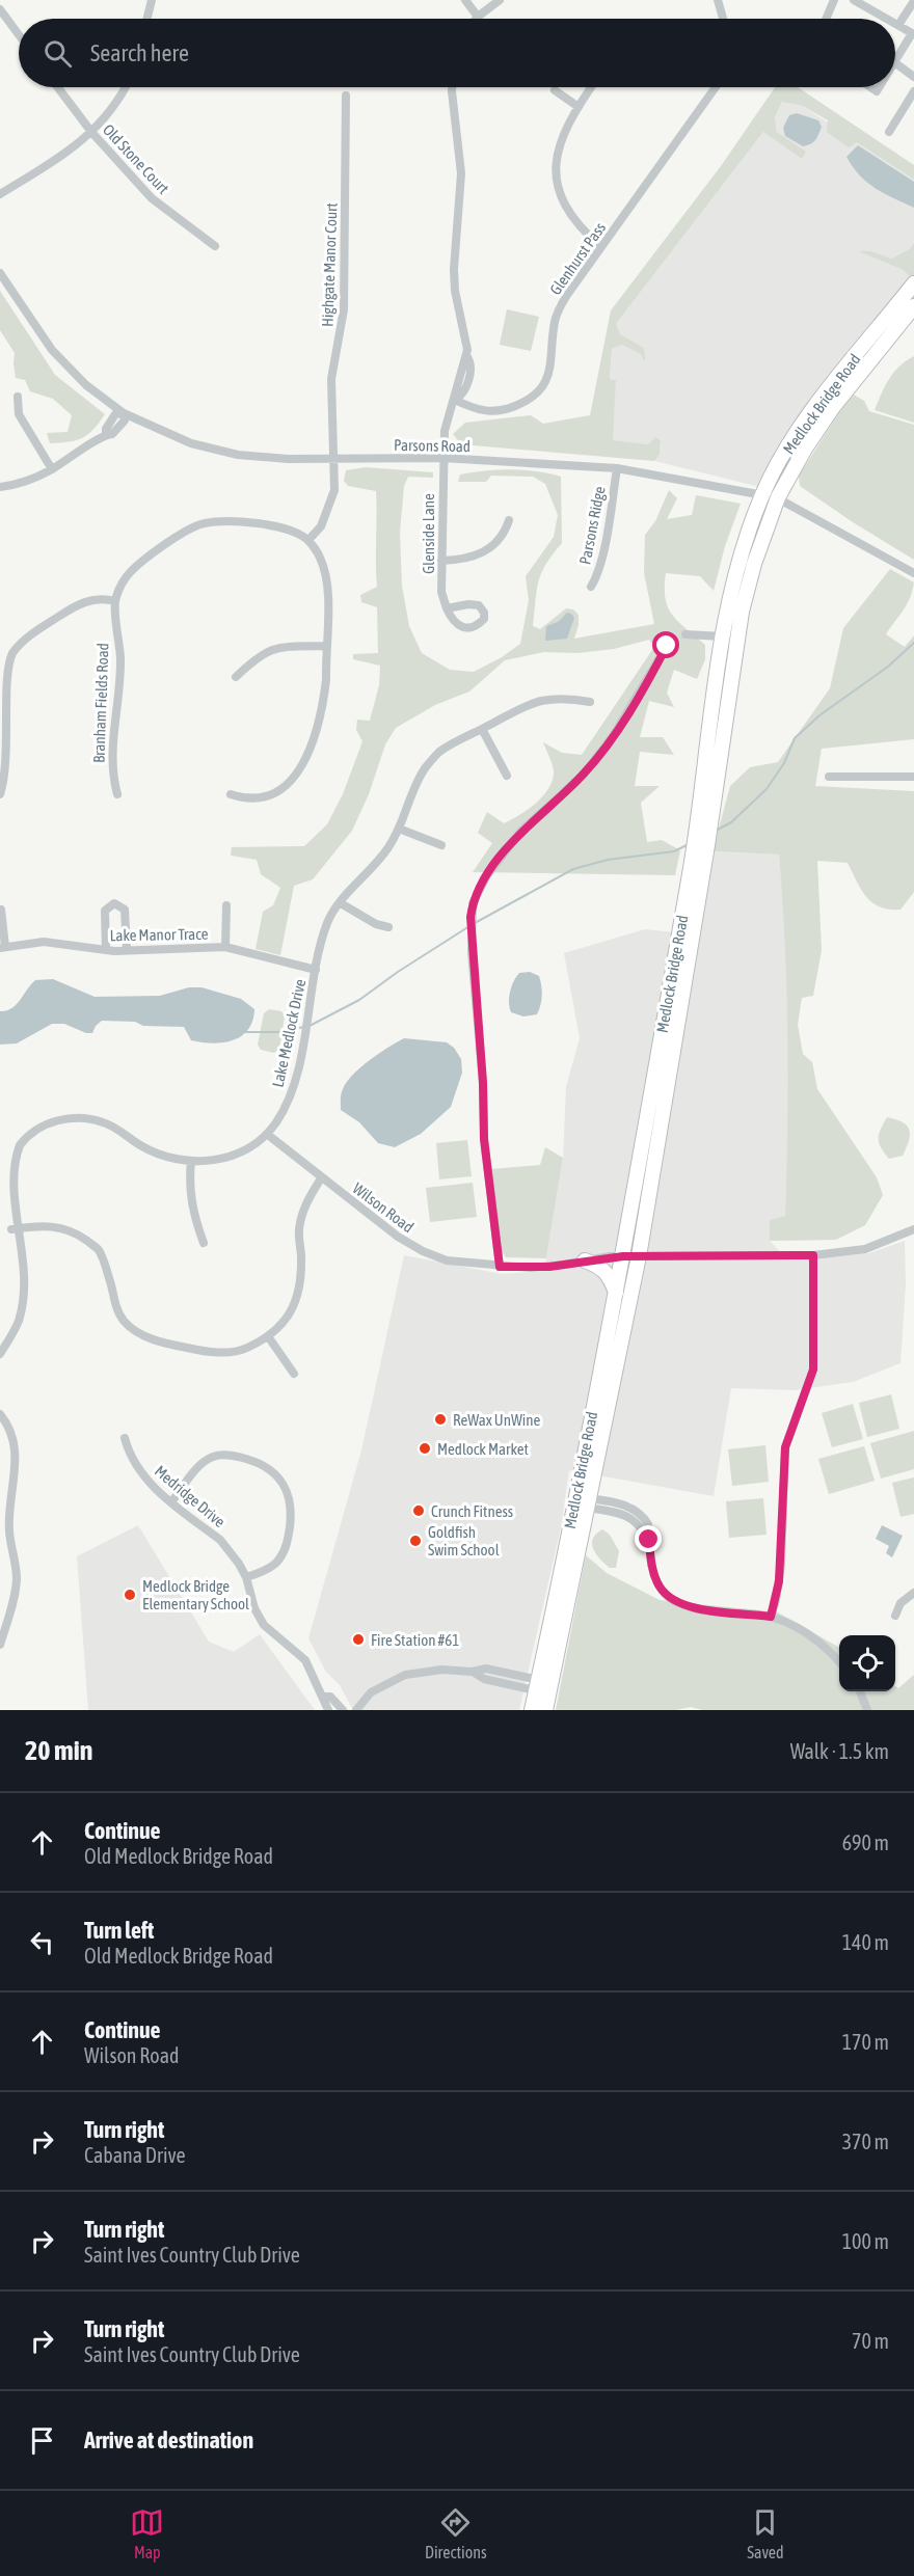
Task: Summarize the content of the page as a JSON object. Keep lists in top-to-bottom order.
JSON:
{
  "streets": {
    "highway": ["Medlock Bridge Road"],
    "street": [
      "Old Stone Court",
      "Glenhurst Pass",
      "Highgate Manor Court",
      "Parsons Road",
      "Parsons Ridge",
      "Glenside Lane",
      "Branham Fields Road",
      "Lake Manor Trace",
      "Lake Medlock Drive",
      "Wilson Road",
      "Medridge Drive"
    ]
  },
  "crossings": [
    ["Highgate Manor Court", "Parsons Road"],
    ["Medlock Bridge Road", "Parsons Road"],
    ["Medlock Bridge Road", "Wilson Road"],
    ["Parsons Road", "Parsons Ridge"],
    ["Parsons Road", "Glenside Lane"],
    ["Lake Manor Trace", "Lake Medlock Drive"],
    ["Lake Medlock Drive", "Wilson Road"]
  ],
  "places": [
    "ReWax UnWine",
    "Medlock Market",
    "Crunch Fitness",
    "Goldfish Swim School",
    "Medlock Bridge Elementary School",
    "Fire Station #61"
  ],
  "page": {
    "search": "Search here",
    "heading": ["20 min", "Walk · 1.5 km"],
    "list": [
      ["Continue", "Old Medlock Bridge Road", "690 m"],
      ["Turn left", "Old Medlock Bridge Road", "140 m"],
      ["Continue", "Wilson Road", "170 m"],
      ["Turn right", "Cabana Drive", "370 m"],
      ["Turn right", "Saint Ives Country Club Drive", "100 m"],
      ["Turn right", "Saint Ives Country Club Drive", "70 m"],
      "Arrive at destination"
    ],
    "nav": ["Map", "Directions", "Saved"]
  }
}
